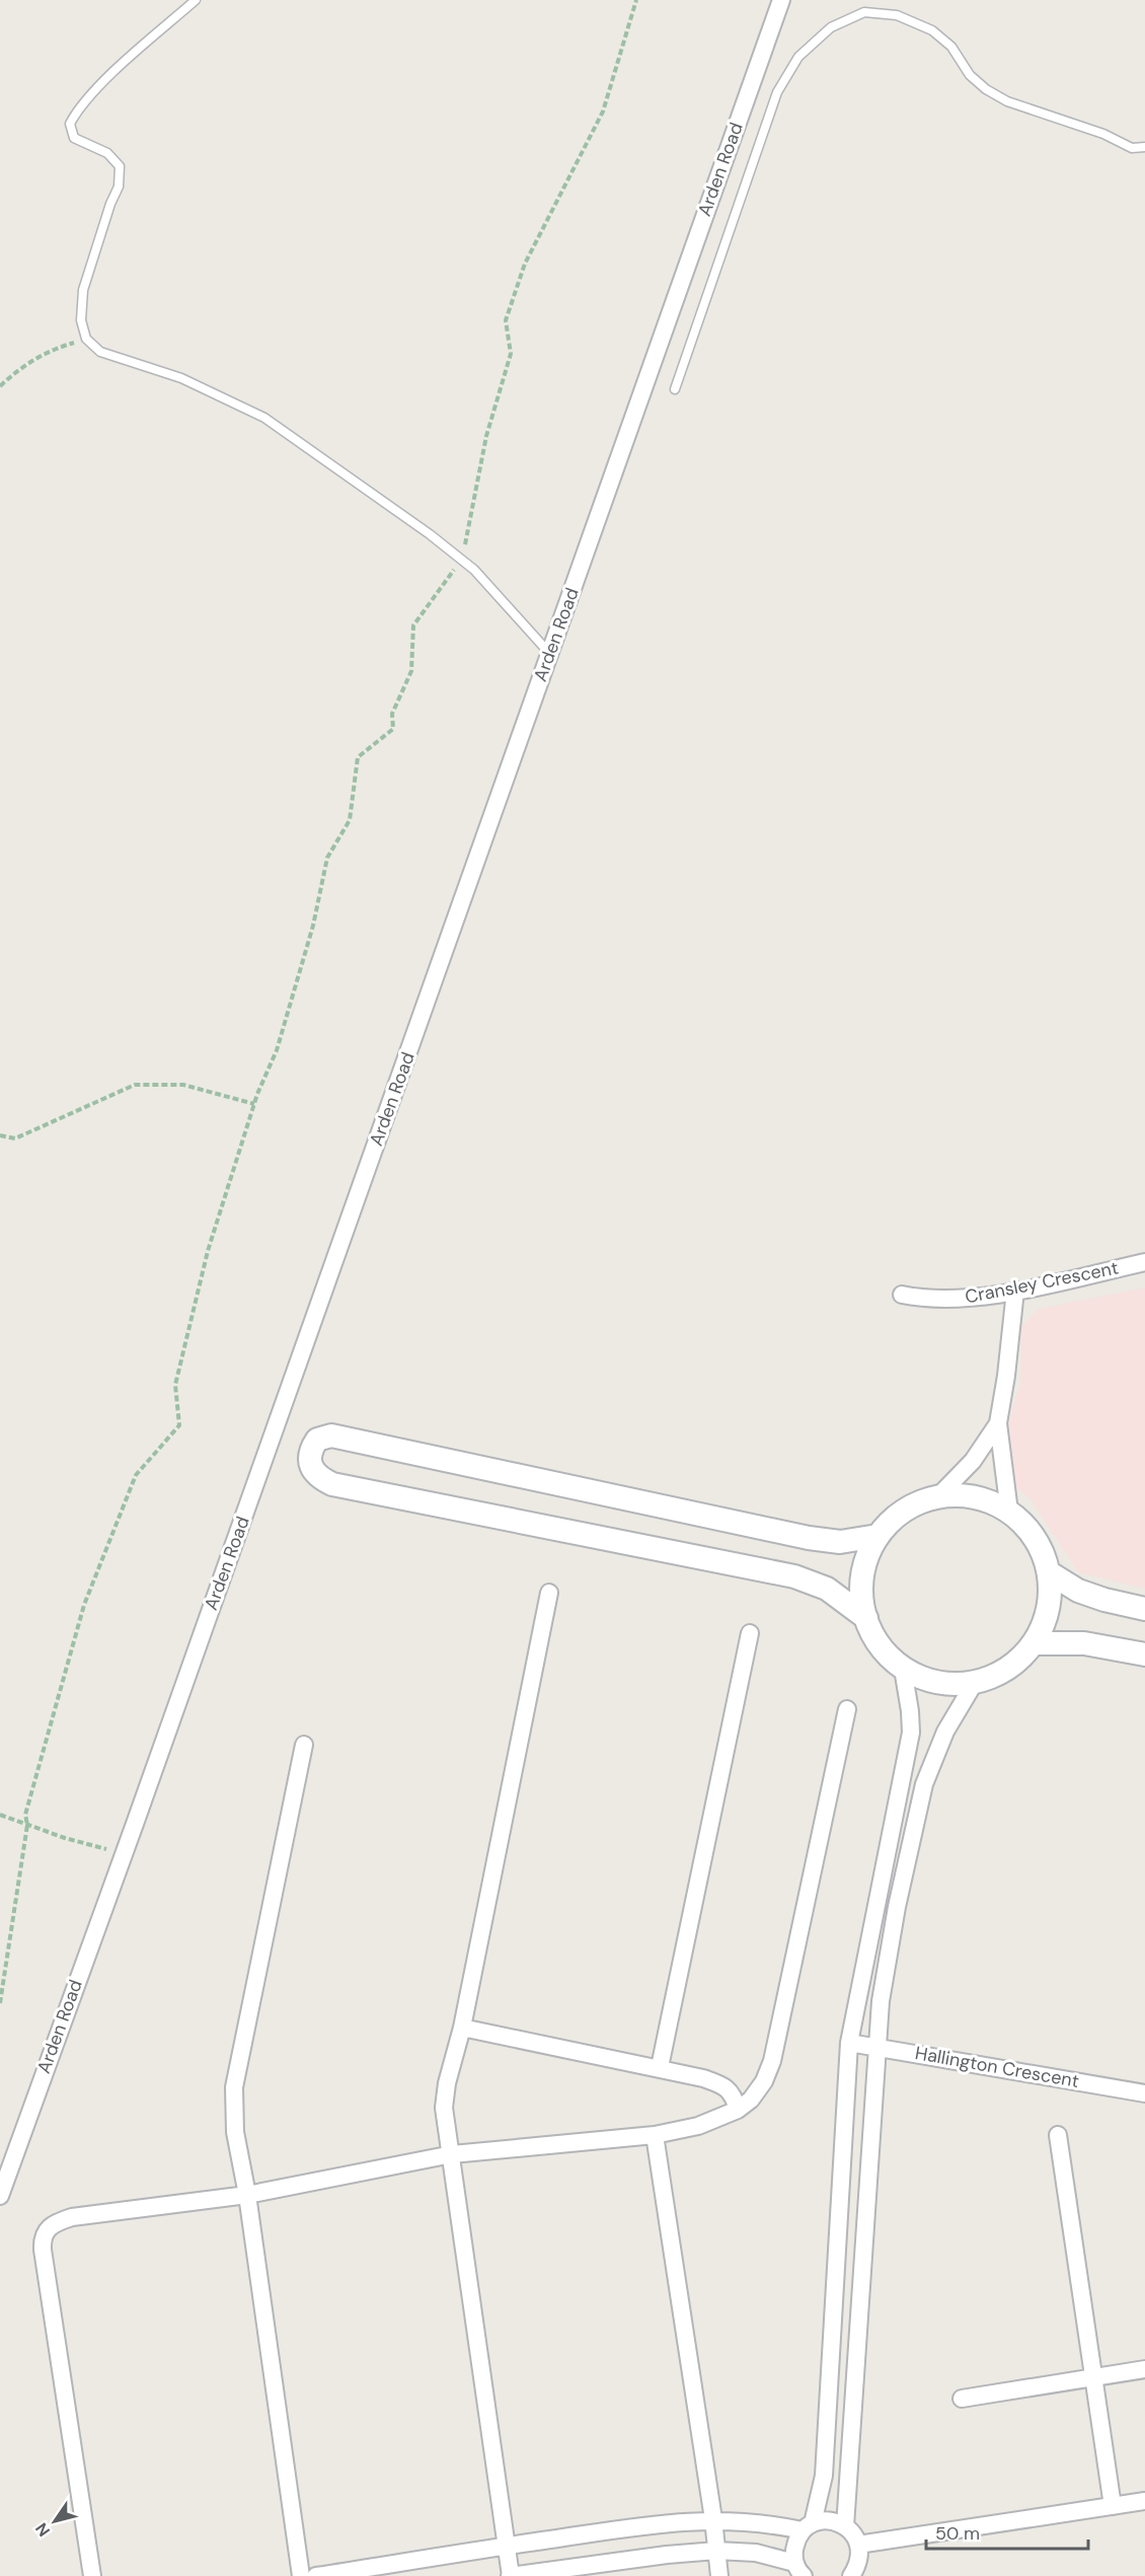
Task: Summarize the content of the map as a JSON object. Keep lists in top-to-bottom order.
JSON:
{
  "streets": {
    "street": ["Arden Road", "Cransley Crescent", "Hallington Crescent"]
  },
  "scale_bar": "50 m",
  "north": "bottom left"
}
